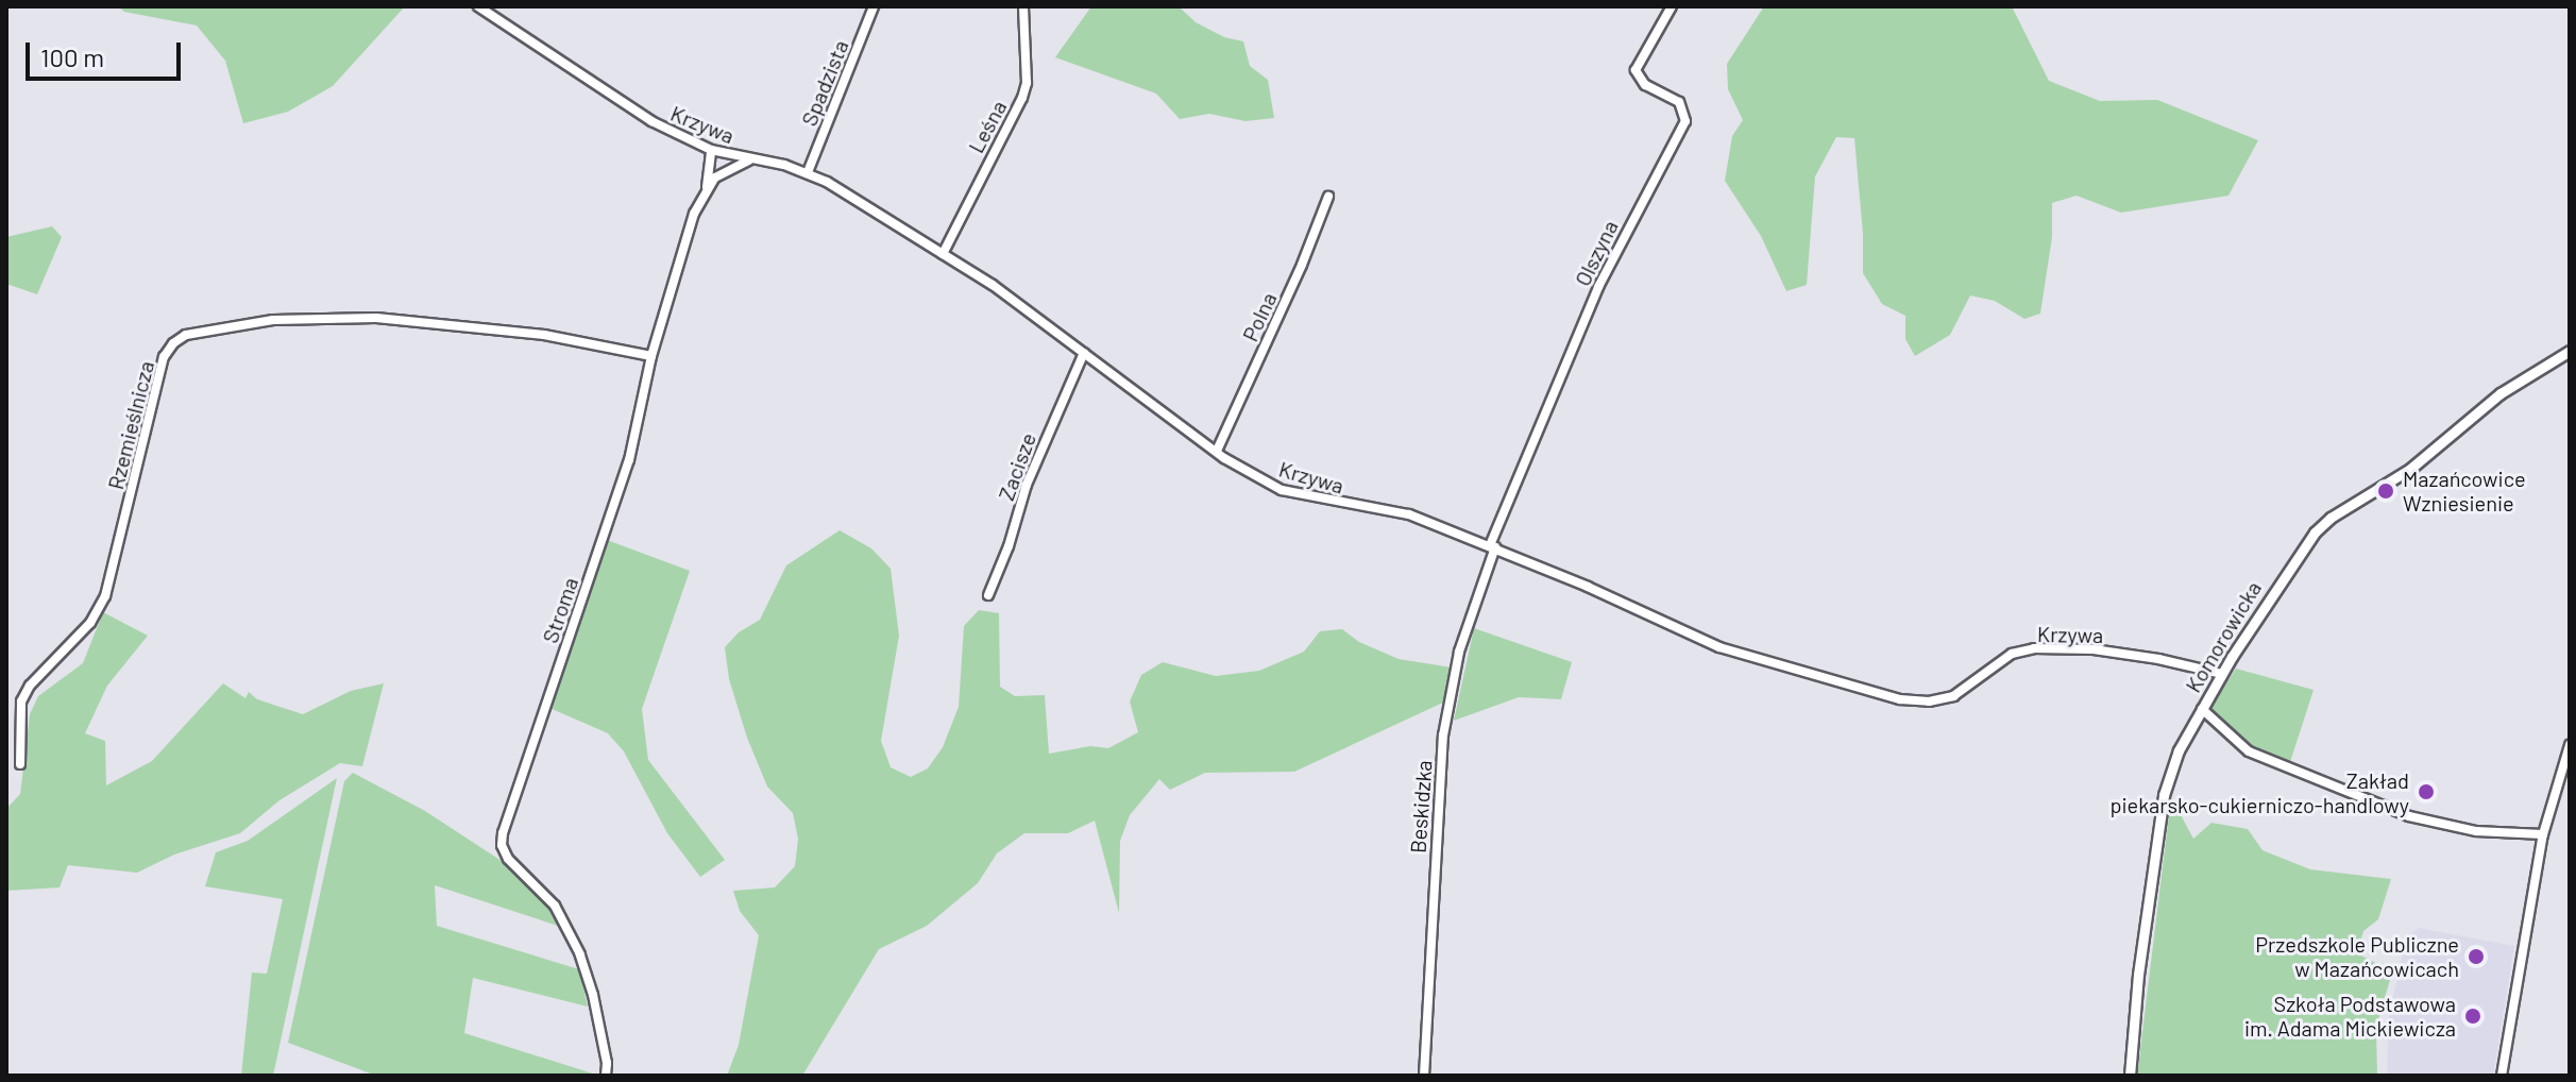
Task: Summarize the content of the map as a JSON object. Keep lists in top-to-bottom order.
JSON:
{
  "streets": {
    "street": [
      "Spadzista",
      "Krzywa",
      "Leśna",
      "Olszyna",
      "Polna",
      "Rzemieślnicza",
      "Zacisze",
      "Stroma",
      "Komorowicka",
      "Beskidzka"
    ]
  },
  "crossings": [
    ["Spadzista", "Krzywa"],
    ["Krzywa", "Leśna"],
    ["Krzywa", "Olszyna"],
    ["Krzywa", "Polna"],
    ["Krzywa", "Zacisze"],
    ["Krzywa", "Komorowicka"],
    ["Krzywa", "Beskidzka"],
    ["Olszyna", "Beskidzka"],
    ["Rzemieślnicza", "Stroma"]
  ],
  "places": [
    "Mazańcowice Wzniesienie",
    "Zakład piekarsko-cukierniczo-handlowy",
    "Przedszkole Publiczne w Mazańcowicach",
    "Szkoła Podstawowa im. Adama Mickiewicza"
  ],
  "scale_bar": "100 m"
}
